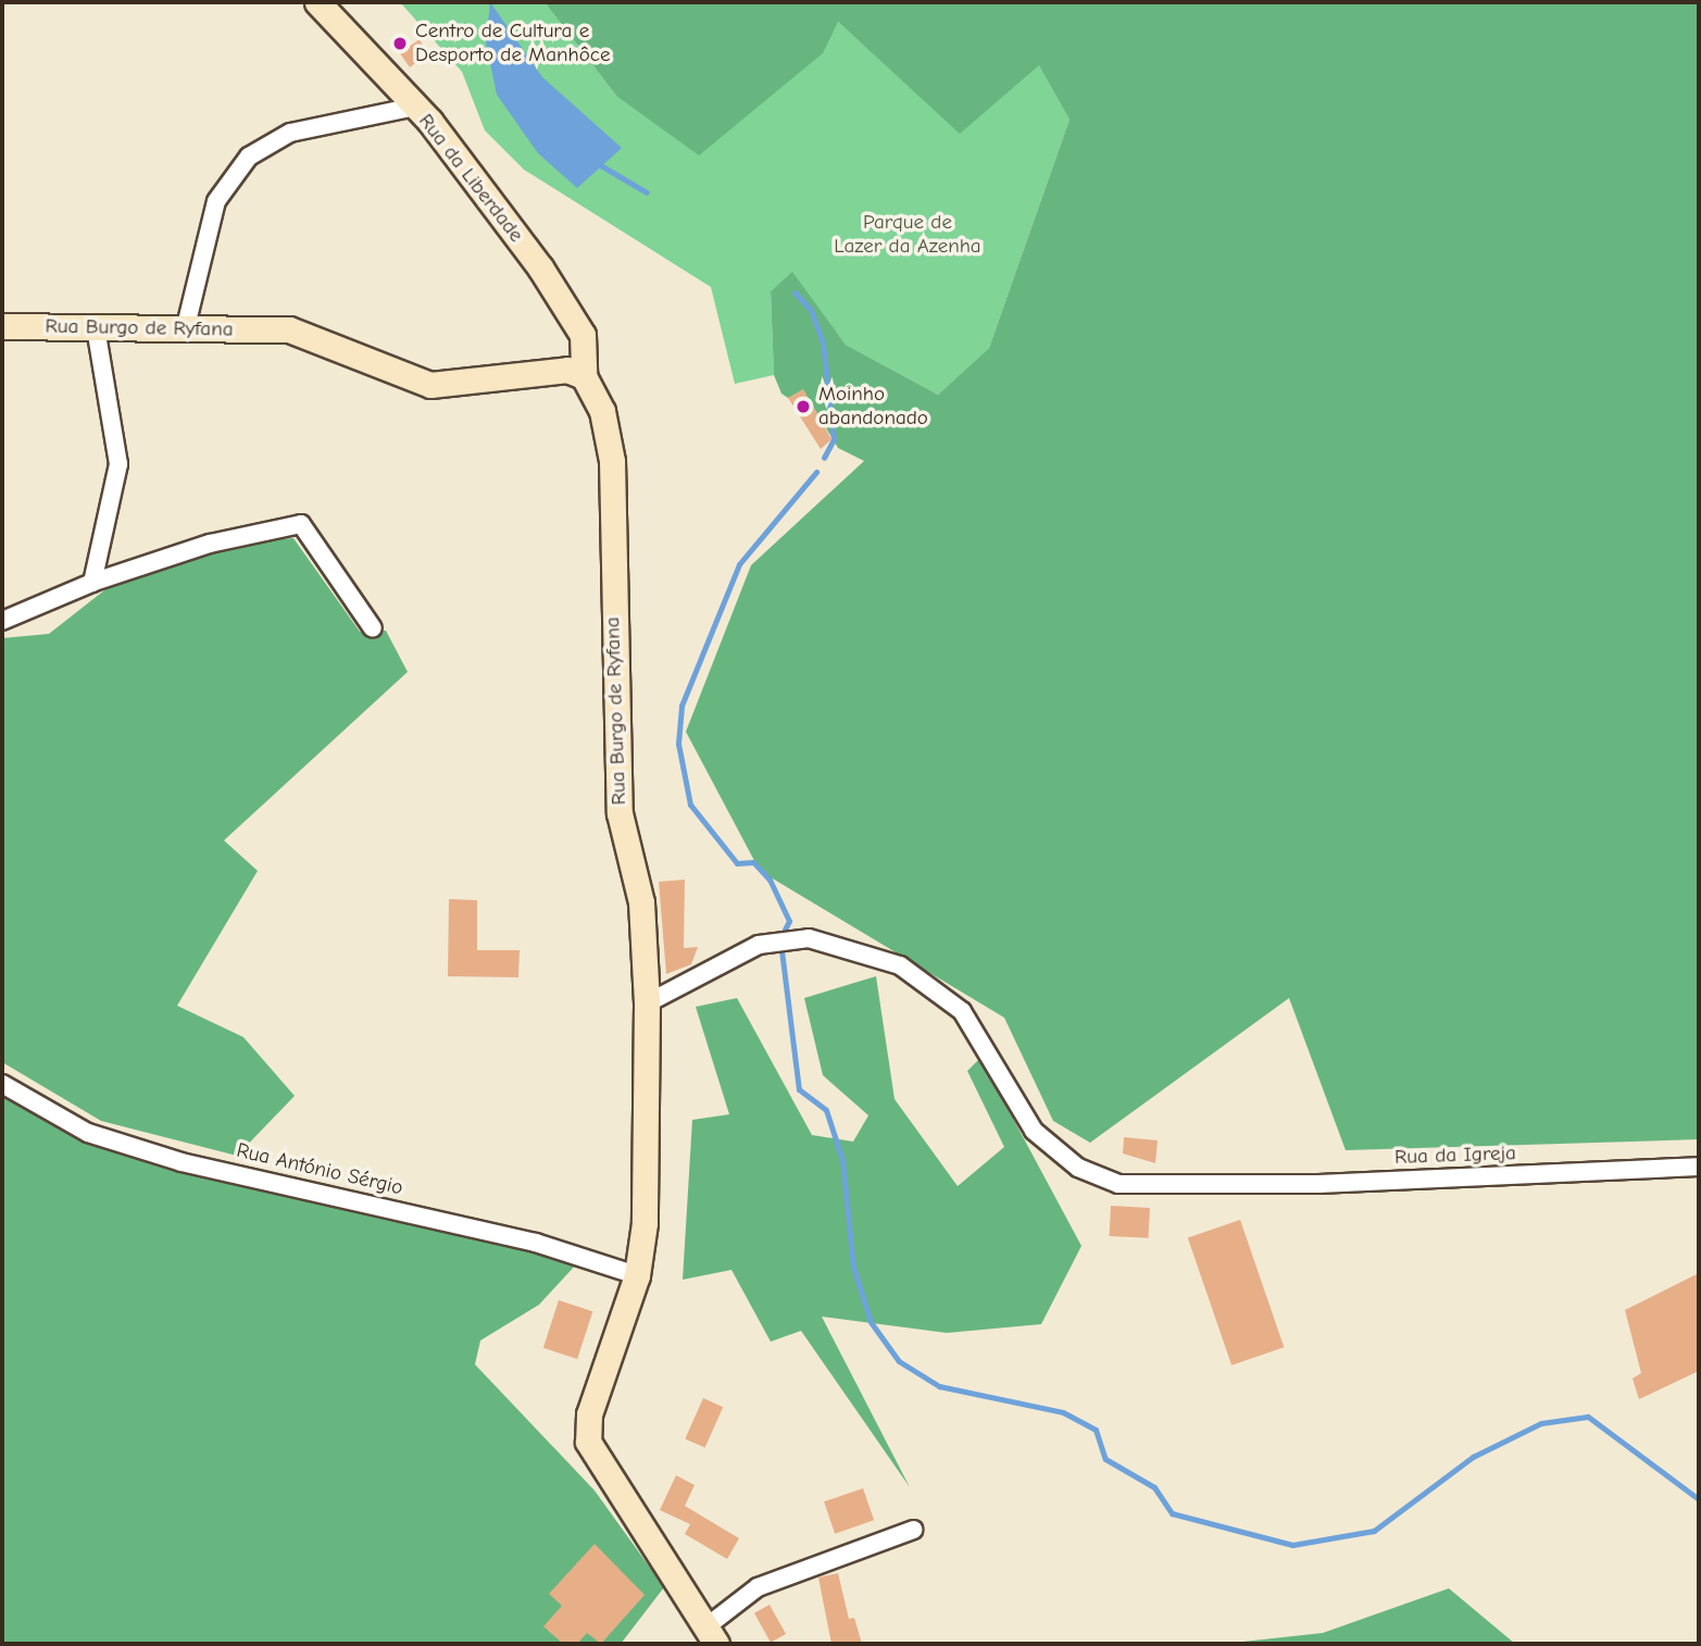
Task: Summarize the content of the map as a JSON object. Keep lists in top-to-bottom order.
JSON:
{
  "streets": {
    "main road": ["Rua da Liberdade", "Rua Burgo de Ryfana"],
    "street": ["Rua da Igreja", "Rua António Sérgio"]
  },
  "crossings": [
    ["Rua da Liberdade", "Rua Burgo de Ryfana"],
    ["Rua Burgo de Ryfana", "Rua da Igreja"],
    ["Rua Burgo de Ryfana", "Rua António Sérgio"]
  ],
  "parks": ["Parque de Lazer da Azenha"],
  "places": ["Centro de Cultura e Desporto de Manhôce", "Moinho abandonado"]
}
